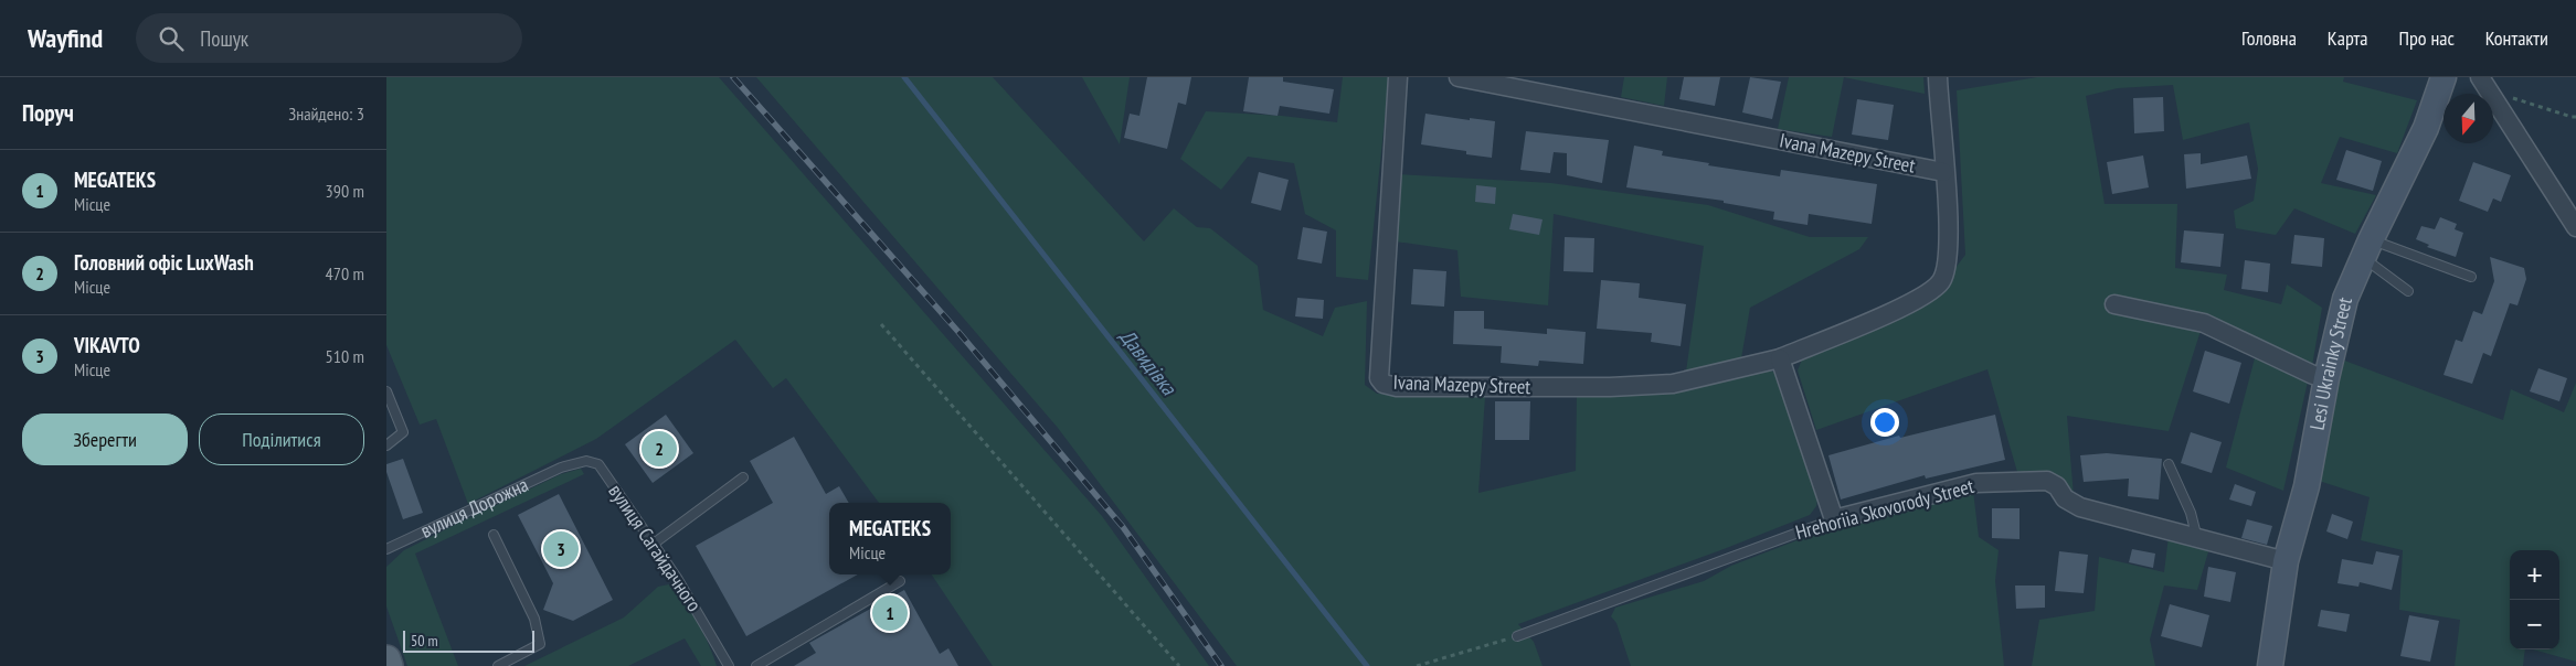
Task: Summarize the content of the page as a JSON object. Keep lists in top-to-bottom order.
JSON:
{
  "streets": {
    "main road": ["Lesi Ukrainky Street"],
    "street": ["Ivana Mazepy Street", "Hrehoriia Skovorody Street"],
    "lane": ["вулиця Дорожна", "вулиця Сагайдачного"]
  },
  "crossings": [
    ["Lesi Ukrainky Street", "Hrehoriia Skovorody Street"],
    ["вулиця Дорожна", "вулиця Сагайдачного"]
  ],
  "water": ["Давидівка"],
  "scale_bar": "50 m",
  "north": "bottom",
  "page": {
    "header": "Wayfind",
    "search": "Пошук",
    "nav": [
      "Головна",
      "Карта",
      "Про нас",
      "Контакти"
    ],
    "heading": ["Поруч", "Знайдено: 3"],
    "list": [
      {
        "mark": "1",
        "name": "MEGATEKS",
        "note": "Місце",
        "value": "390 m"
      },
      {
        "mark": "2",
        "name": "Головний офіс LuxWash",
        "note": "Місце",
        "value": "470 m"
      },
      {
        "mark": "3",
        "name": "VIKAVTO",
        "note": "Місце",
        "value": "510 m"
      }
    ],
    "buttons": ["Зберегти", "Поділитися"],
    "pins": ["2", "3", "1"],
    "popup": ["MEGATEKS", "Місце"],
    "map_buttons": ["+", "−"],
    "scale": "50 m"
  }
}
